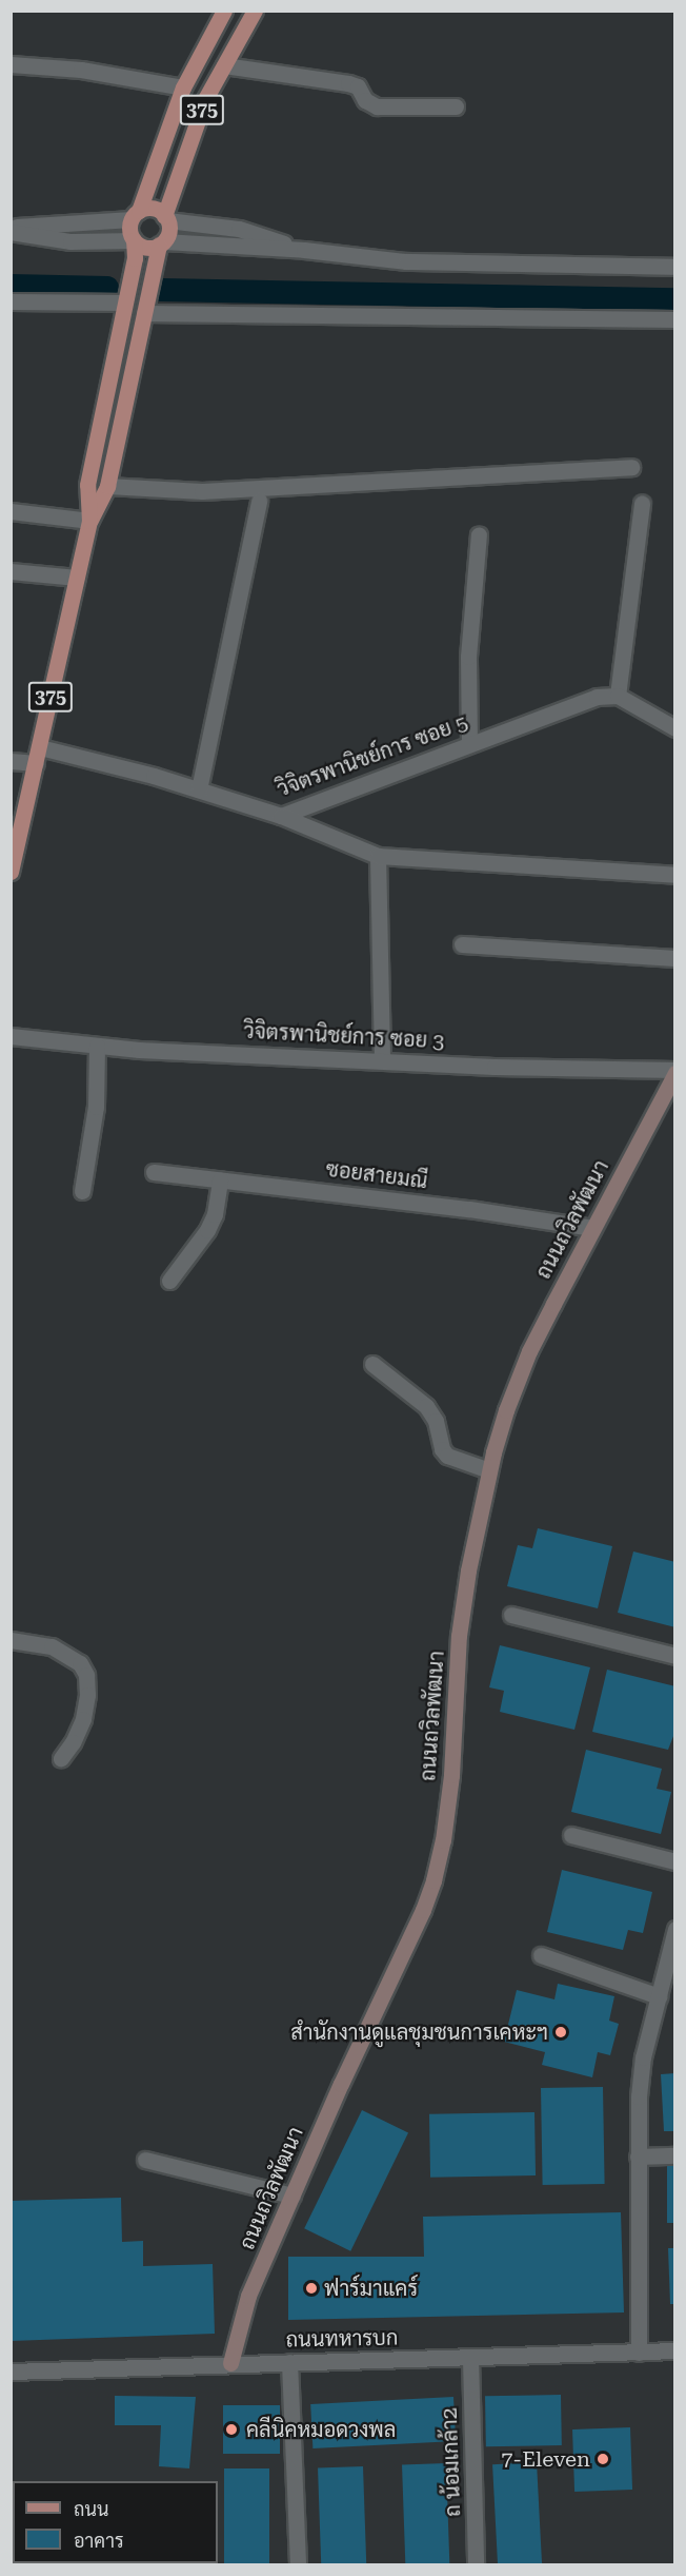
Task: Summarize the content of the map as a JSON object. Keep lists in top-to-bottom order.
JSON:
{
  "streets": {
    "main road": ["375"],
    "street": [
      "วิจิตรพานิชย์การ ซอย 5",
      "วิจิตรพานิชย์การ ซอย 3",
      "ซอยสายมณี",
      "ถนนถวิลพัฒนา",
      "ถนนทหารบก",
      "ถ น้อมเกล้า2"
    ]
  },
  "crossings": [
    ["375", "วิจิตรพานิชย์การ ซอย 5"],
    ["วิจิตรพานิชย์การ ซอย 3", "ถนนถวิลพัฒนา"],
    ["ซอยสายมณี", "ถนนถวิลพัฒนา"],
    ["ถนนถวิลพัฒนา", "ถนนทหารบก"],
    ["ถนนทหารบก", "ถ น้อมเกล้า2"]
  ],
  "places": [
    "สำนักงานดูแลชุมชนการเคหะฯ",
    "ฟาร์มาแคร์",
    "คลีนิคหมอดวงพล",
    "7-Eleven"
  ],
  "legend": ["ถนน", "อาคาร"]
}
